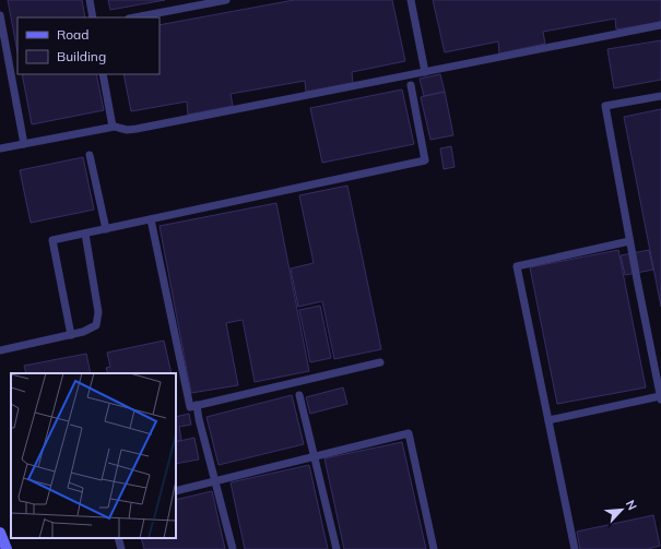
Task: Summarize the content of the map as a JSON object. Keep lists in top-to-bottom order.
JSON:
{
  "legend": ["Road", "Building"],
  "north": "top right"
}
